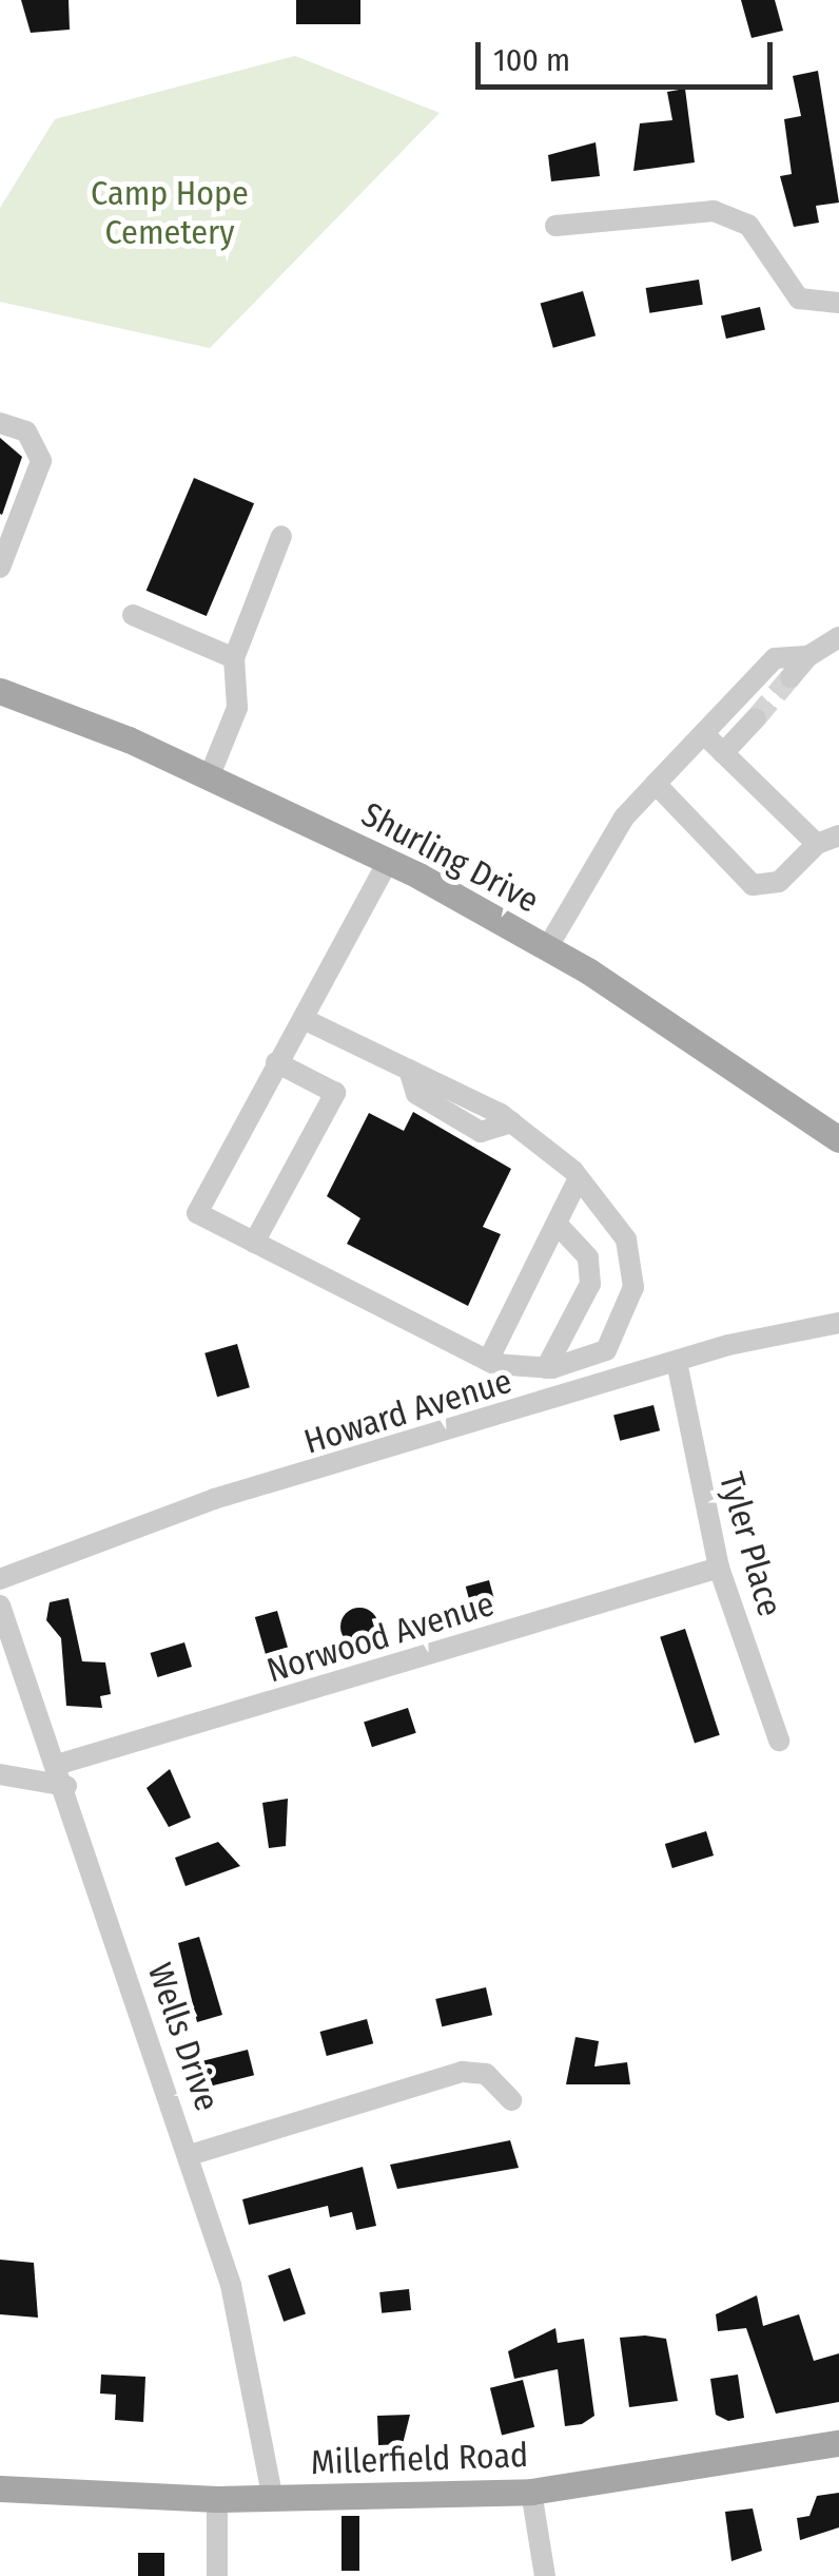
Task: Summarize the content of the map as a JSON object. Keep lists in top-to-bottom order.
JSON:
{
  "streets": {
    "main road": ["Shurling Drive", "Millerfield Road"],
    "street": [
      "Howard Avenue",
      "Tyler Place",
      "Norwood Avenue",
      "Wells Drive"
    ]
  },
  "crossings": [
    ["Howard Avenue", "Tyler Place"],
    ["Tyler Place", "Norwood Avenue"],
    ["Norwood Avenue", "Wells Drive"],
    ["Wells Drive", "Millerfield Road"]
  ],
  "parks": ["Camp Hope Cemetery"],
  "scale_bar": "100 m"
}
